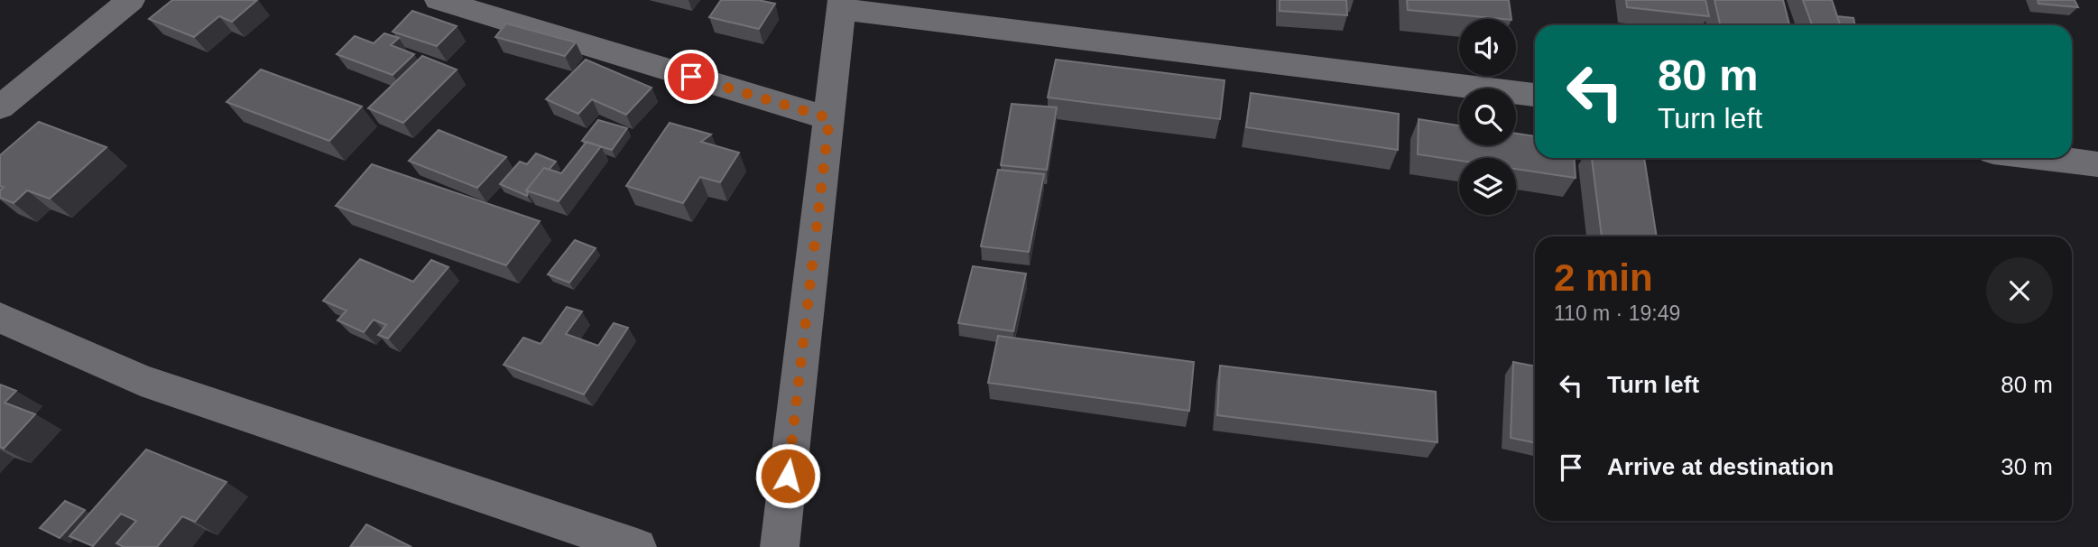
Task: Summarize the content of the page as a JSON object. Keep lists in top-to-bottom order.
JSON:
{
  "page": {
    "turn": ["80 m", "Turn left"],
    "heading": ["2 min", "110 m · 19:49"],
    "list": [
      {
        "name": "Turn left",
        "value": "80 m"
      },
      {
        "name": "Arrive at destination",
        "value": "30 m"
      }
    ]
  }
}
